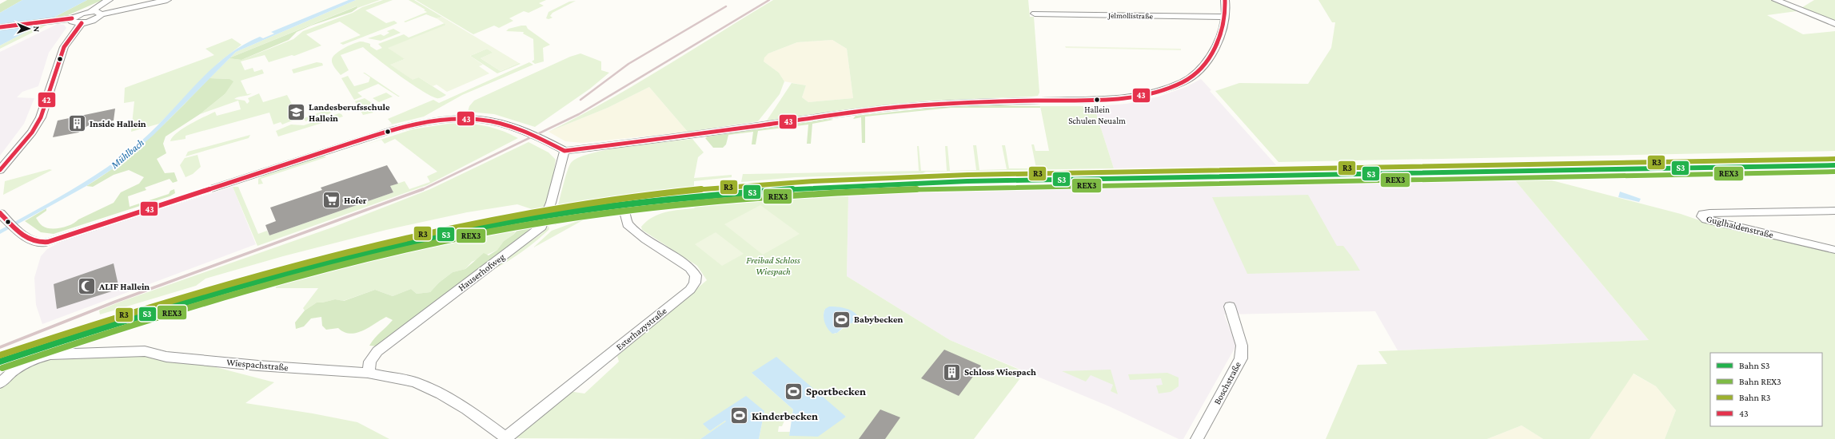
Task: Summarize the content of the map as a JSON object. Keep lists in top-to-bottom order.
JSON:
{
  "streets": {
    "street": [
      "Jelmollistraße",
      "Guglhaidenstraße",
      "Hauserhofweg",
      "Esterhazystraße",
      "Wiespachstraße",
      "Boschstraße"
    ]
  },
  "crossings": [
    ["Hauserhofweg", "Wiespachstraße"],
    ["Esterhazystraße", "Wiespachstraße"]
  ],
  "water": ["Mühlbach"],
  "parks": ["Freibad Schloss Wiespach"],
  "places": {
    "other": ["Hallein Schulen Neualm"],
    "school or university": ["Landesberufsschule Hallein"],
    "building": ["Inside Hallein", "Schloss Wiespach"],
    "supermarket": ["Hofer"],
    "mosque": ["ALIF Hallein"],
    "sports": ["Babybecken", "Sportbecken", "Kinderbecken"]
  },
  "lines": [
    "transit line 43",
    "transit line 42",
    "rail line R3",
    "rail line S3",
    "rail line REX3"
  ],
  "legend": [
    "Bahn S3",
    "Bahn REX3",
    "Bahn R3",
    "43"
  ],
  "north": "right"
}
